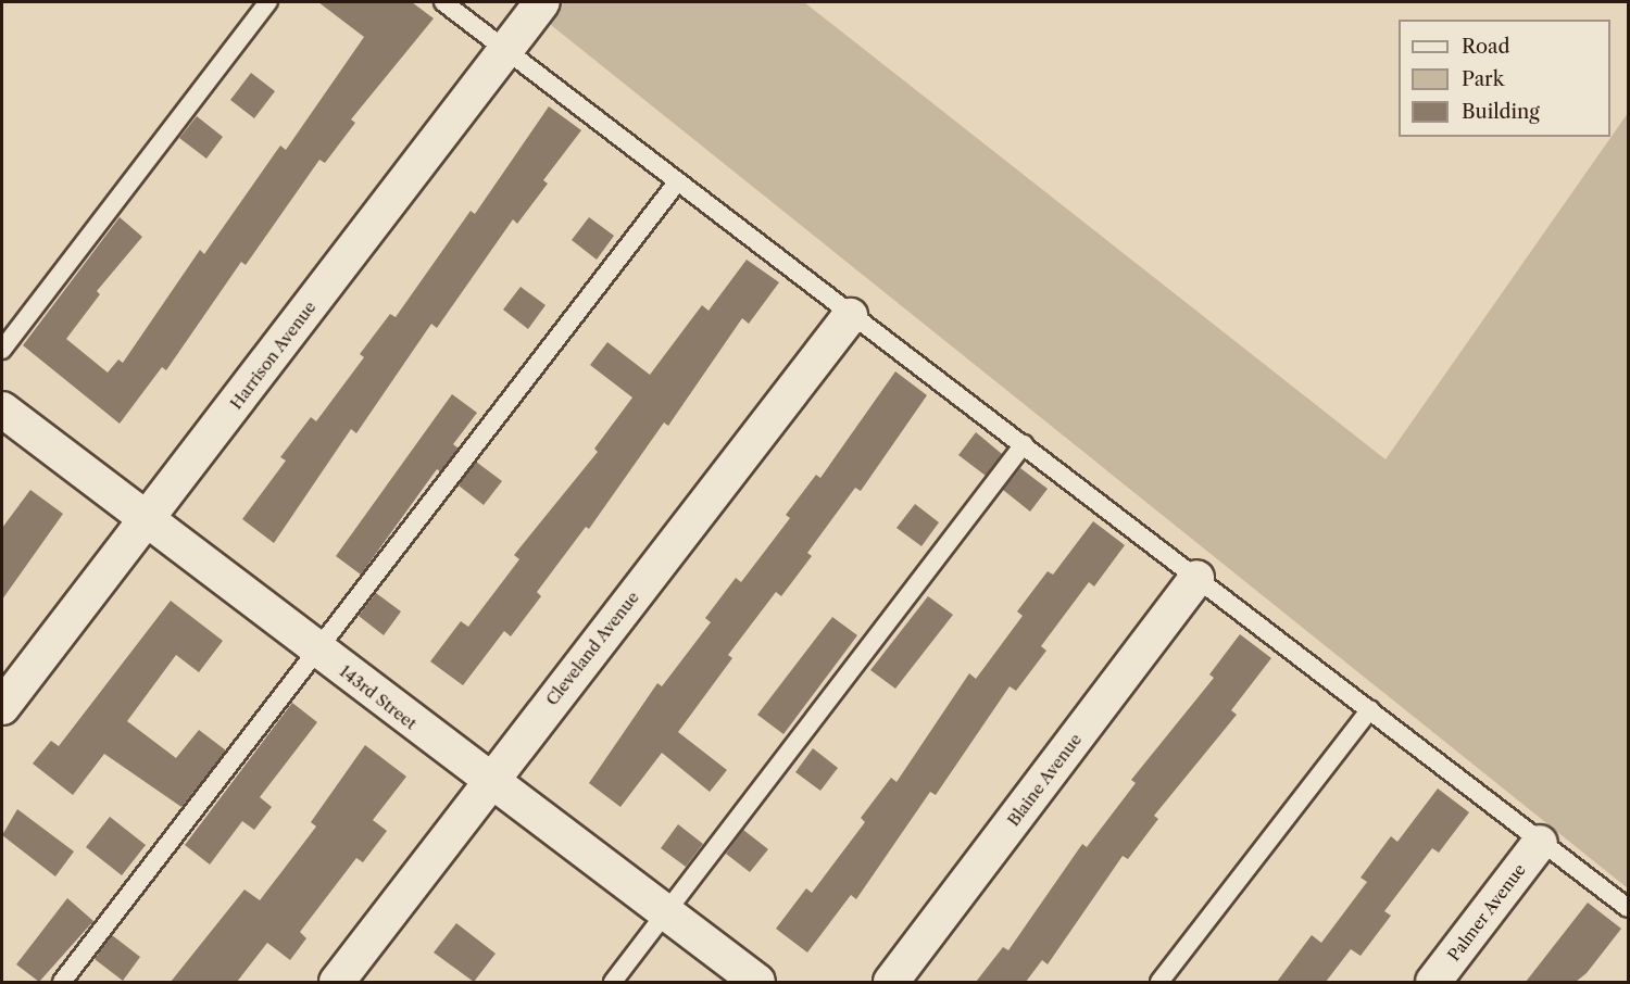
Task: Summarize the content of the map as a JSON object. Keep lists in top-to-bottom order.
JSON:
{
  "streets": {
    "street": [
      "Harrison Avenue",
      "Cleveland Avenue",
      "143rd Street",
      "Blaine Avenue",
      "Palmer Avenue"
    ]
  },
  "crossings": [
    ["Harrison Avenue", "143rd Street"],
    ["Cleveland Avenue", "143rd Street"]
  ],
  "legend": ["Road", "Park", "Building"]
}
